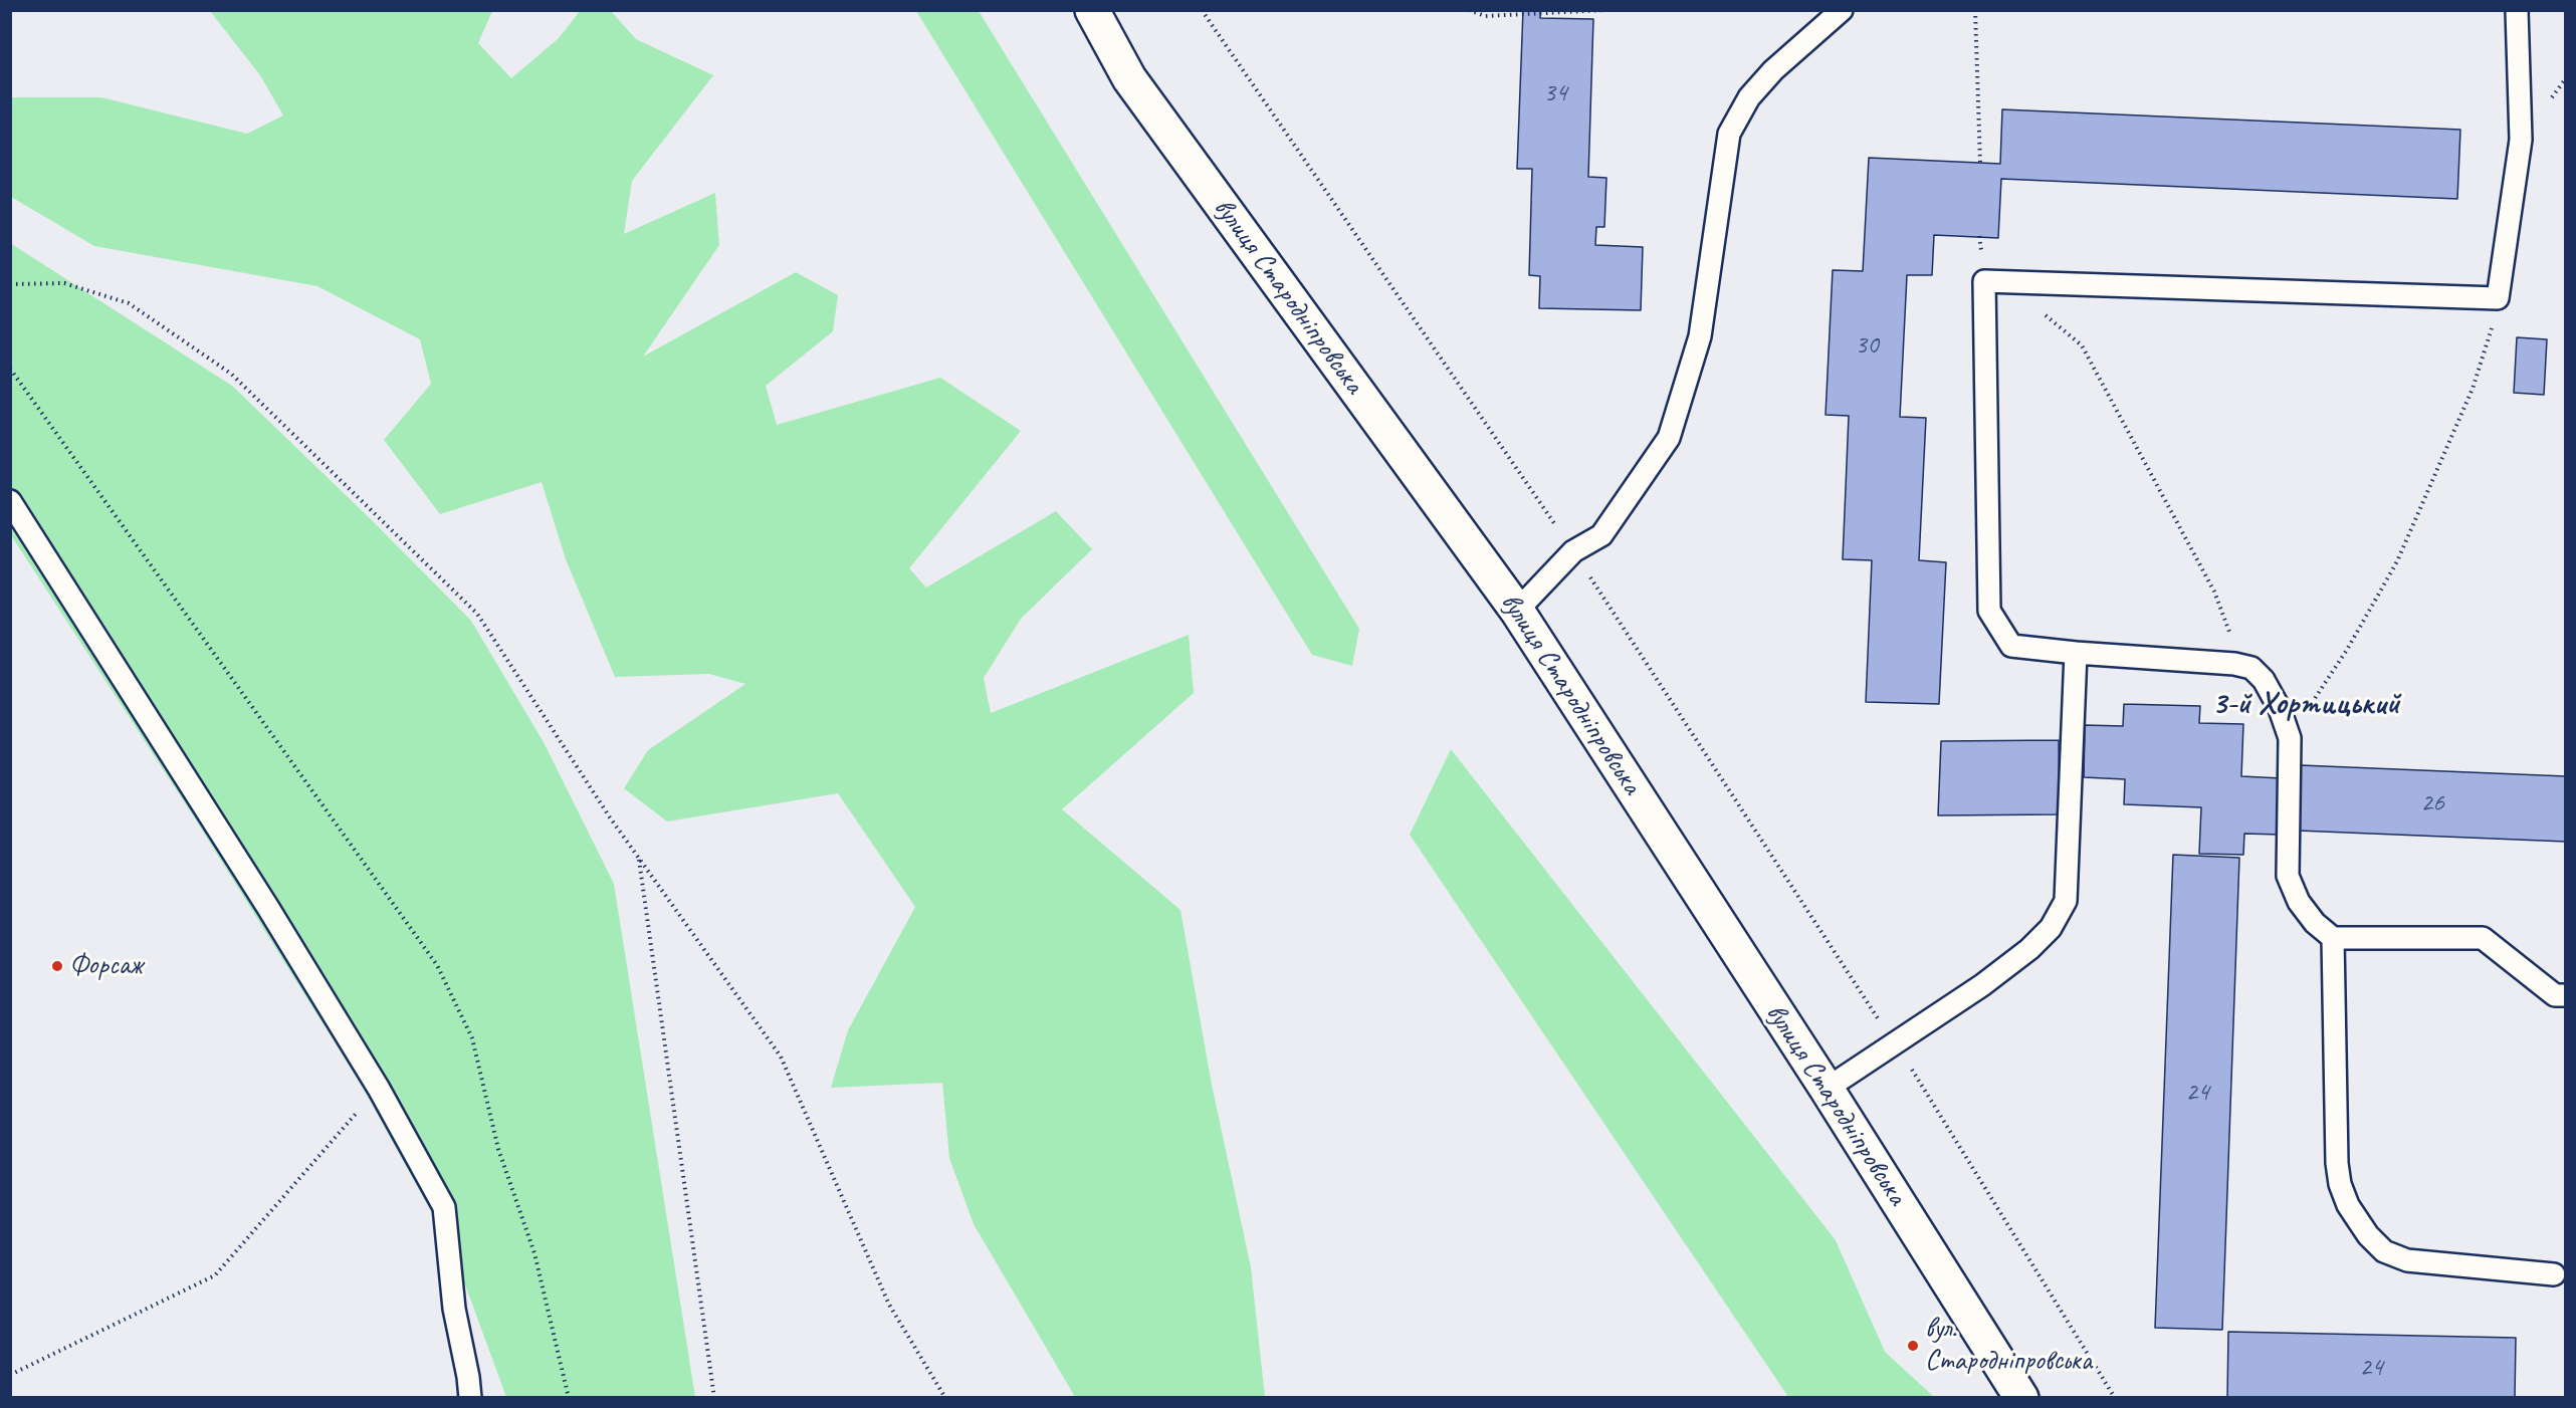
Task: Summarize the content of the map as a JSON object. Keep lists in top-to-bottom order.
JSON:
{
  "streets": {
    "street": ["вулиця Стародніпровська"]
  },
  "districts": ["3-й Хортицький"],
  "places": ["Форсаж", "вул. Стародніпровська"],
  "house_numbers": [
    "34",
    "30",
    "26",
    "24",
    "24"
  ]
}
